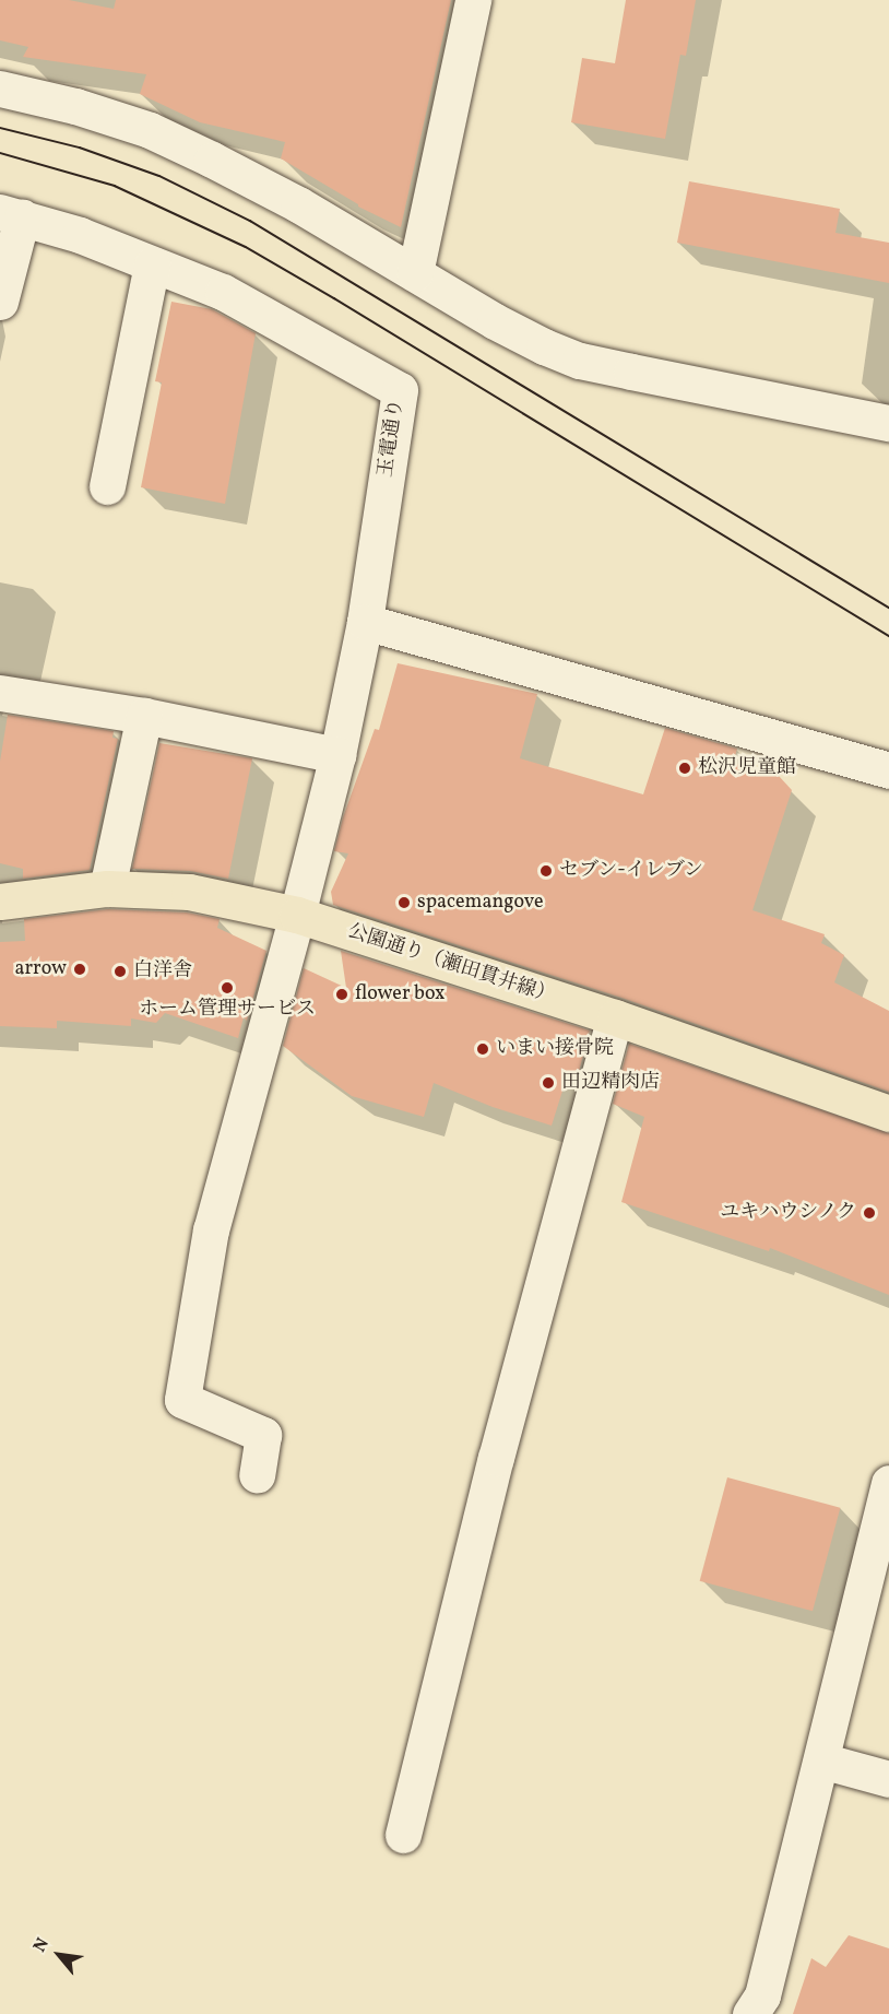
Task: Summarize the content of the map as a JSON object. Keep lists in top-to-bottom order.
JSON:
{
  "streets": {
    "main road": ["公園通り（瀬田貫井線）"],
    "street": ["玉電通り"]
  },
  "crossings": [
    ["玉電通り", "公園通り（瀬田貫井線）"]
  ],
  "places": [
    "松沢児童館",
    "セブン-イレブン",
    "spacemangove",
    "arrow",
    "白洋舎",
    "ホーム管理サービス",
    "flower box",
    "いまい接骨院",
    "田辺精肉店",
    "ユキハウシノク"
  ],
  "north": "top left"
}
